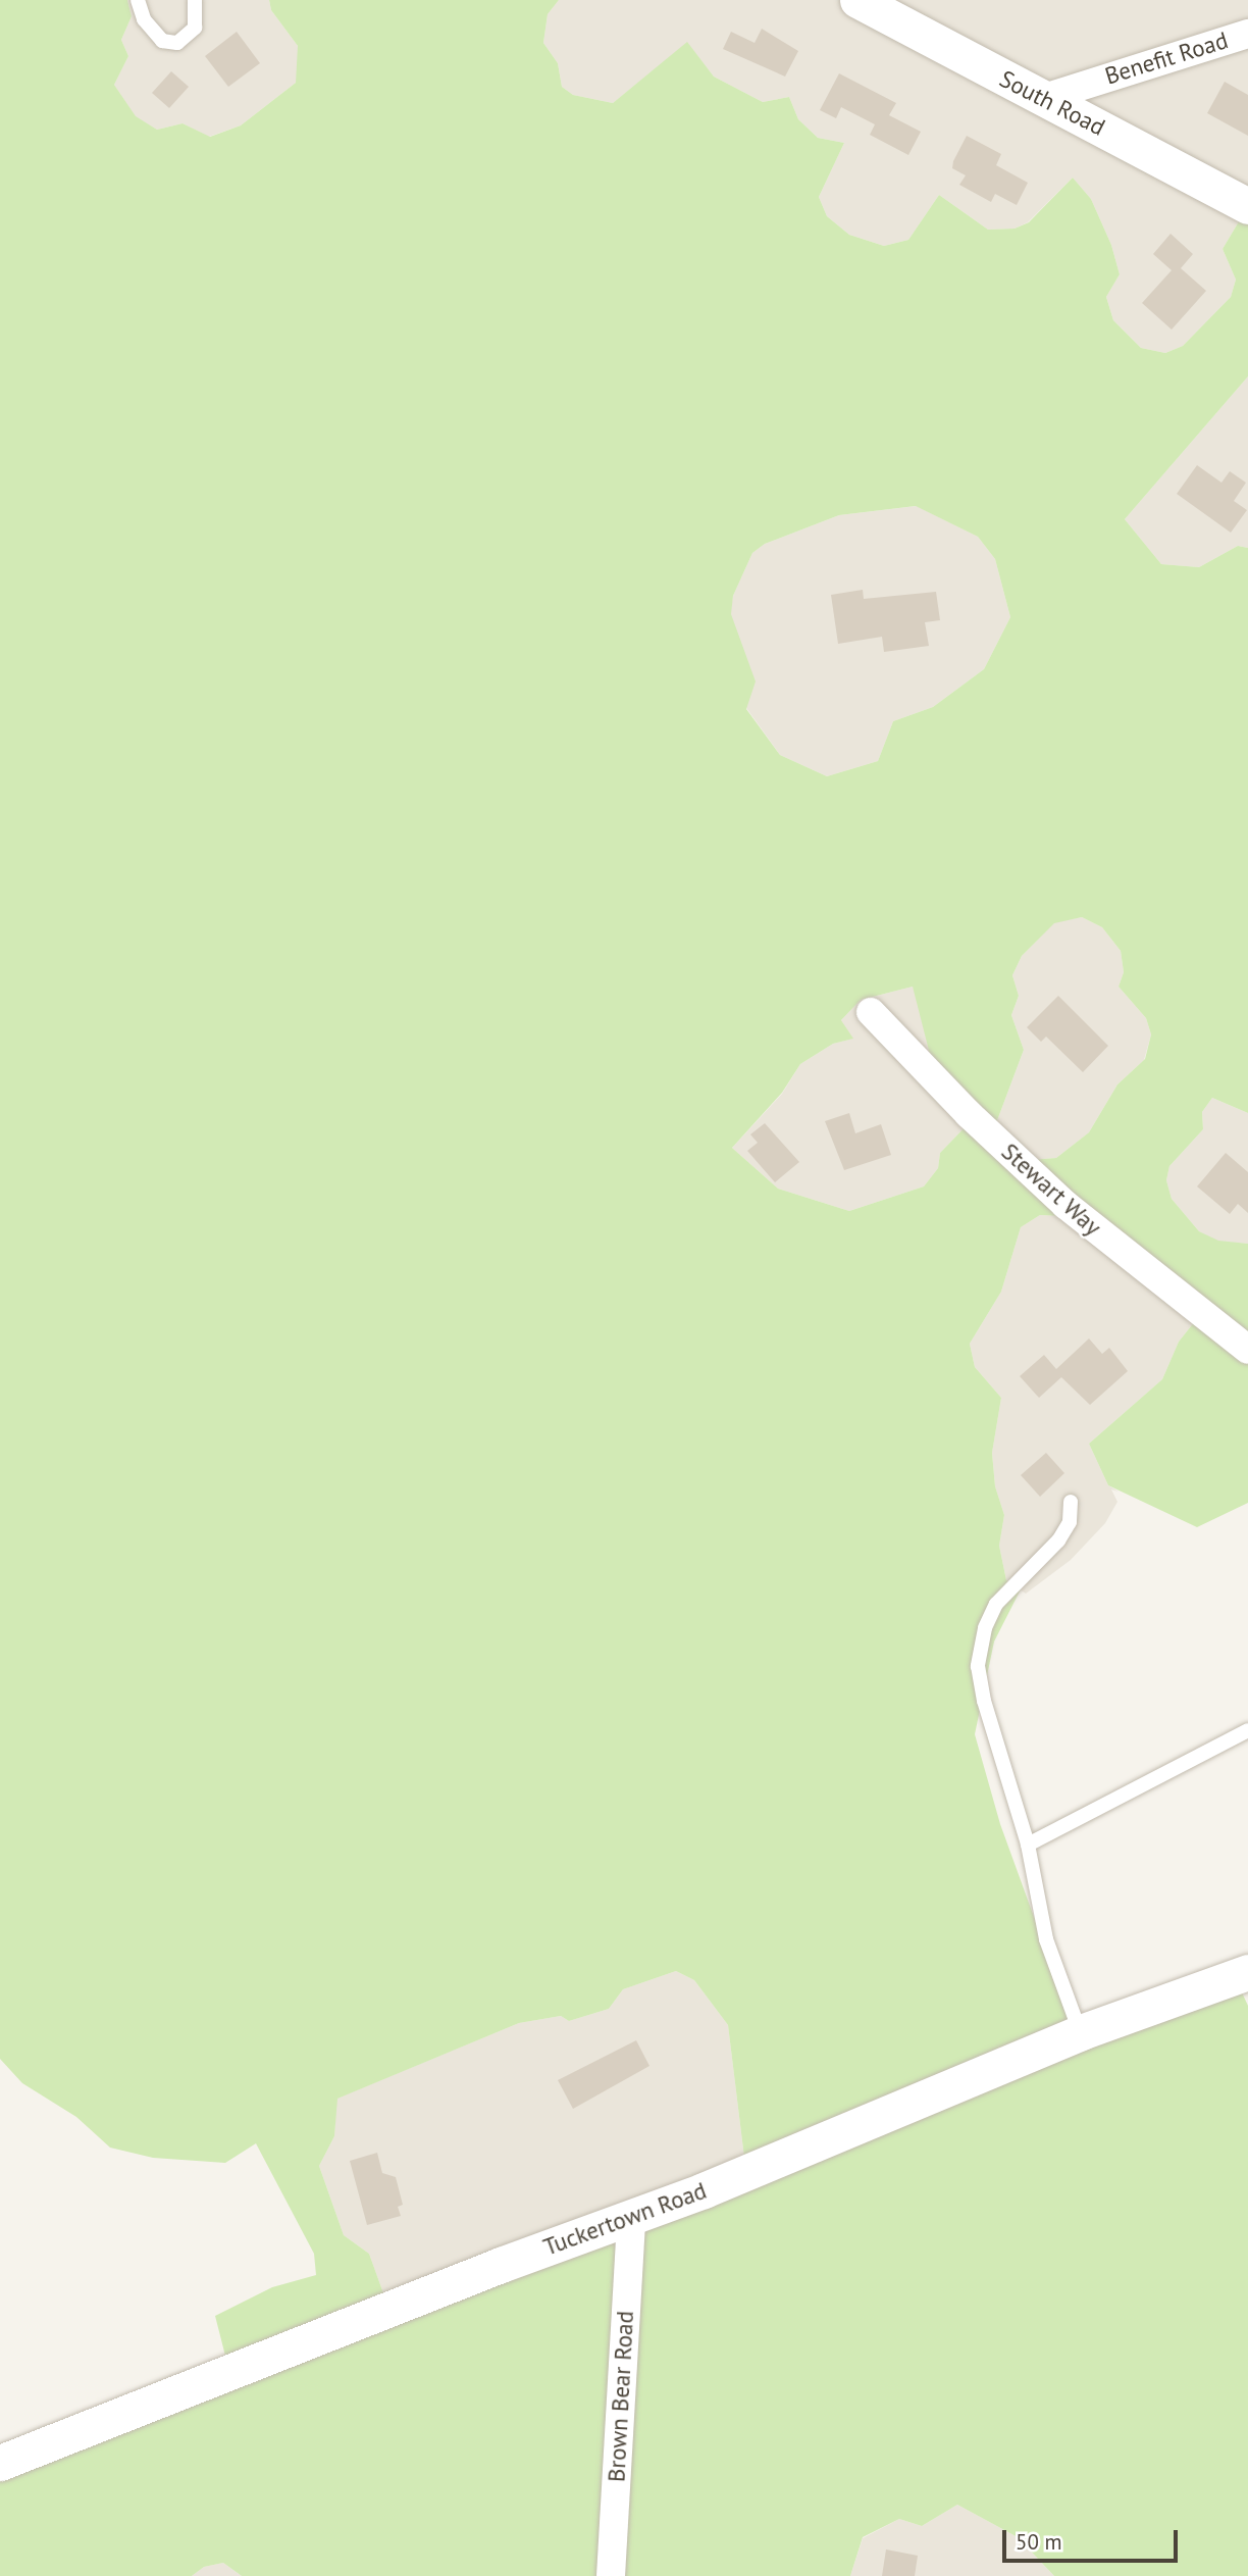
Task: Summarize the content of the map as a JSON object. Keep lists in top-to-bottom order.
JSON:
{
  "streets": {
    "street": [
      "Benefit Road",
      "South Road",
      "Stewart Way",
      "Tuckertown Road",
      "Brown Bear Road"
    ]
  },
  "crossings": [
    ["Benefit Road", "South Road"],
    ["Tuckertown Road", "Brown Bear Road"]
  ],
  "scale_bar": "50 m"
}
